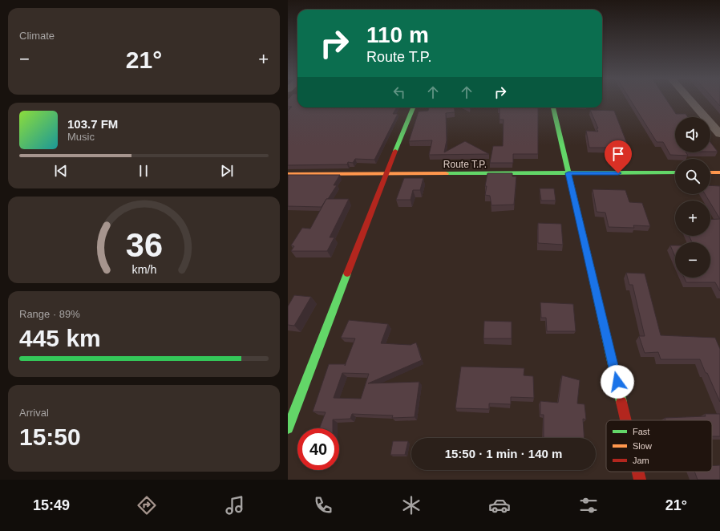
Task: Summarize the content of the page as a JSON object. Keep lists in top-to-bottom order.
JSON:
{
  "streets": {
    "street": ["Route T.P."]
  },
  "legend": ["Fast", "Slow", "Jam"],
  "page": {
    "tile": [
      "Climate",
      ["Range · 89%", "445 km"],
      ["Arrival", "15:50"]
    ],
    "turn": ["110 m", "Route T.P."],
    "heat": ["−", "21°", "+"],
    "song": ["103.7 FM", "Music"],
    "map_buttons": ["+", "−"],
    "limit": "40",
    "trip": "15:50 · 1 min · 140 m",
    "tabs": ["15:49", "21°"],
    "gauge": ["36", "km/h"]
  }
}
